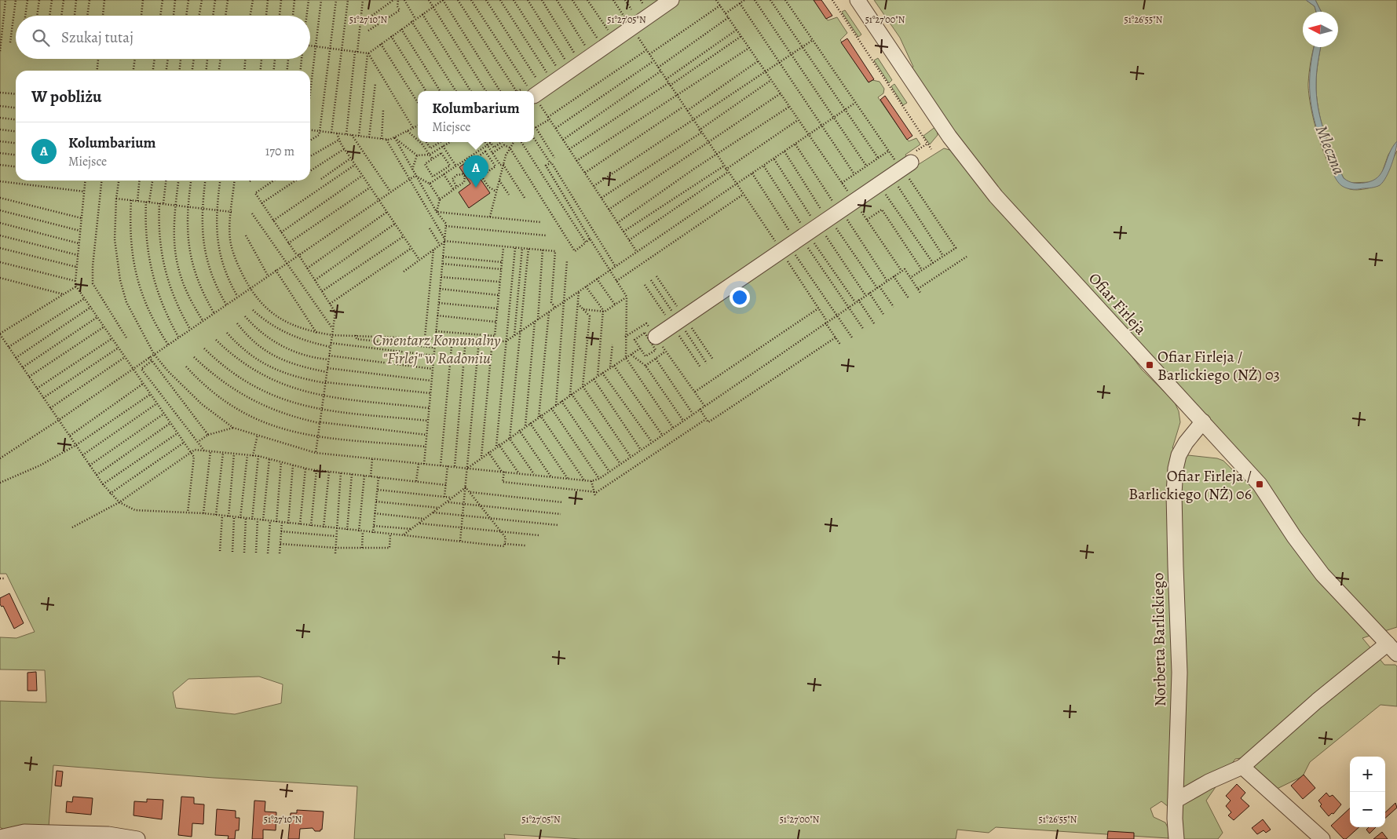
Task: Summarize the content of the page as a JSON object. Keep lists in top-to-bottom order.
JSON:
{
  "streets": {
    "street": ["Ofiar Firleja", "Norberta Barlickiego"]
  },
  "crossings": [
    ["Ofiar Firleja", "Norberta Barlickiego"]
  ],
  "water": ["Mleczna"],
  "parks": ["Cmentarz Komunalny \"Firlej\" w Radomiu"],
  "places": {
    "transit": ["Ofiar Firleja / Barlickiego (NŻ) 03", "Ofiar Firleja / Barlickiego (NŻ) 06"]
  },
  "north": "left",
  "page": {
    "search": "Szukaj tutaj",
    "heading": "W pobliżu",
    "popup": ["Kolumbarium", "Miejsce"],
    "list": [
      {
        "mark": "A",
        "name": "Kolumbarium",
        "note": "Miejsce",
        "value": "170 m"
      }
    ],
    "pins": "A",
    "map_buttons": ["+", "−"]
  },
  "coordinates": [
    "51°27'10\"N",
    "51°27'05\"N",
    "51°27'00\"N",
    "51°26'55\"N"
  ]
}
